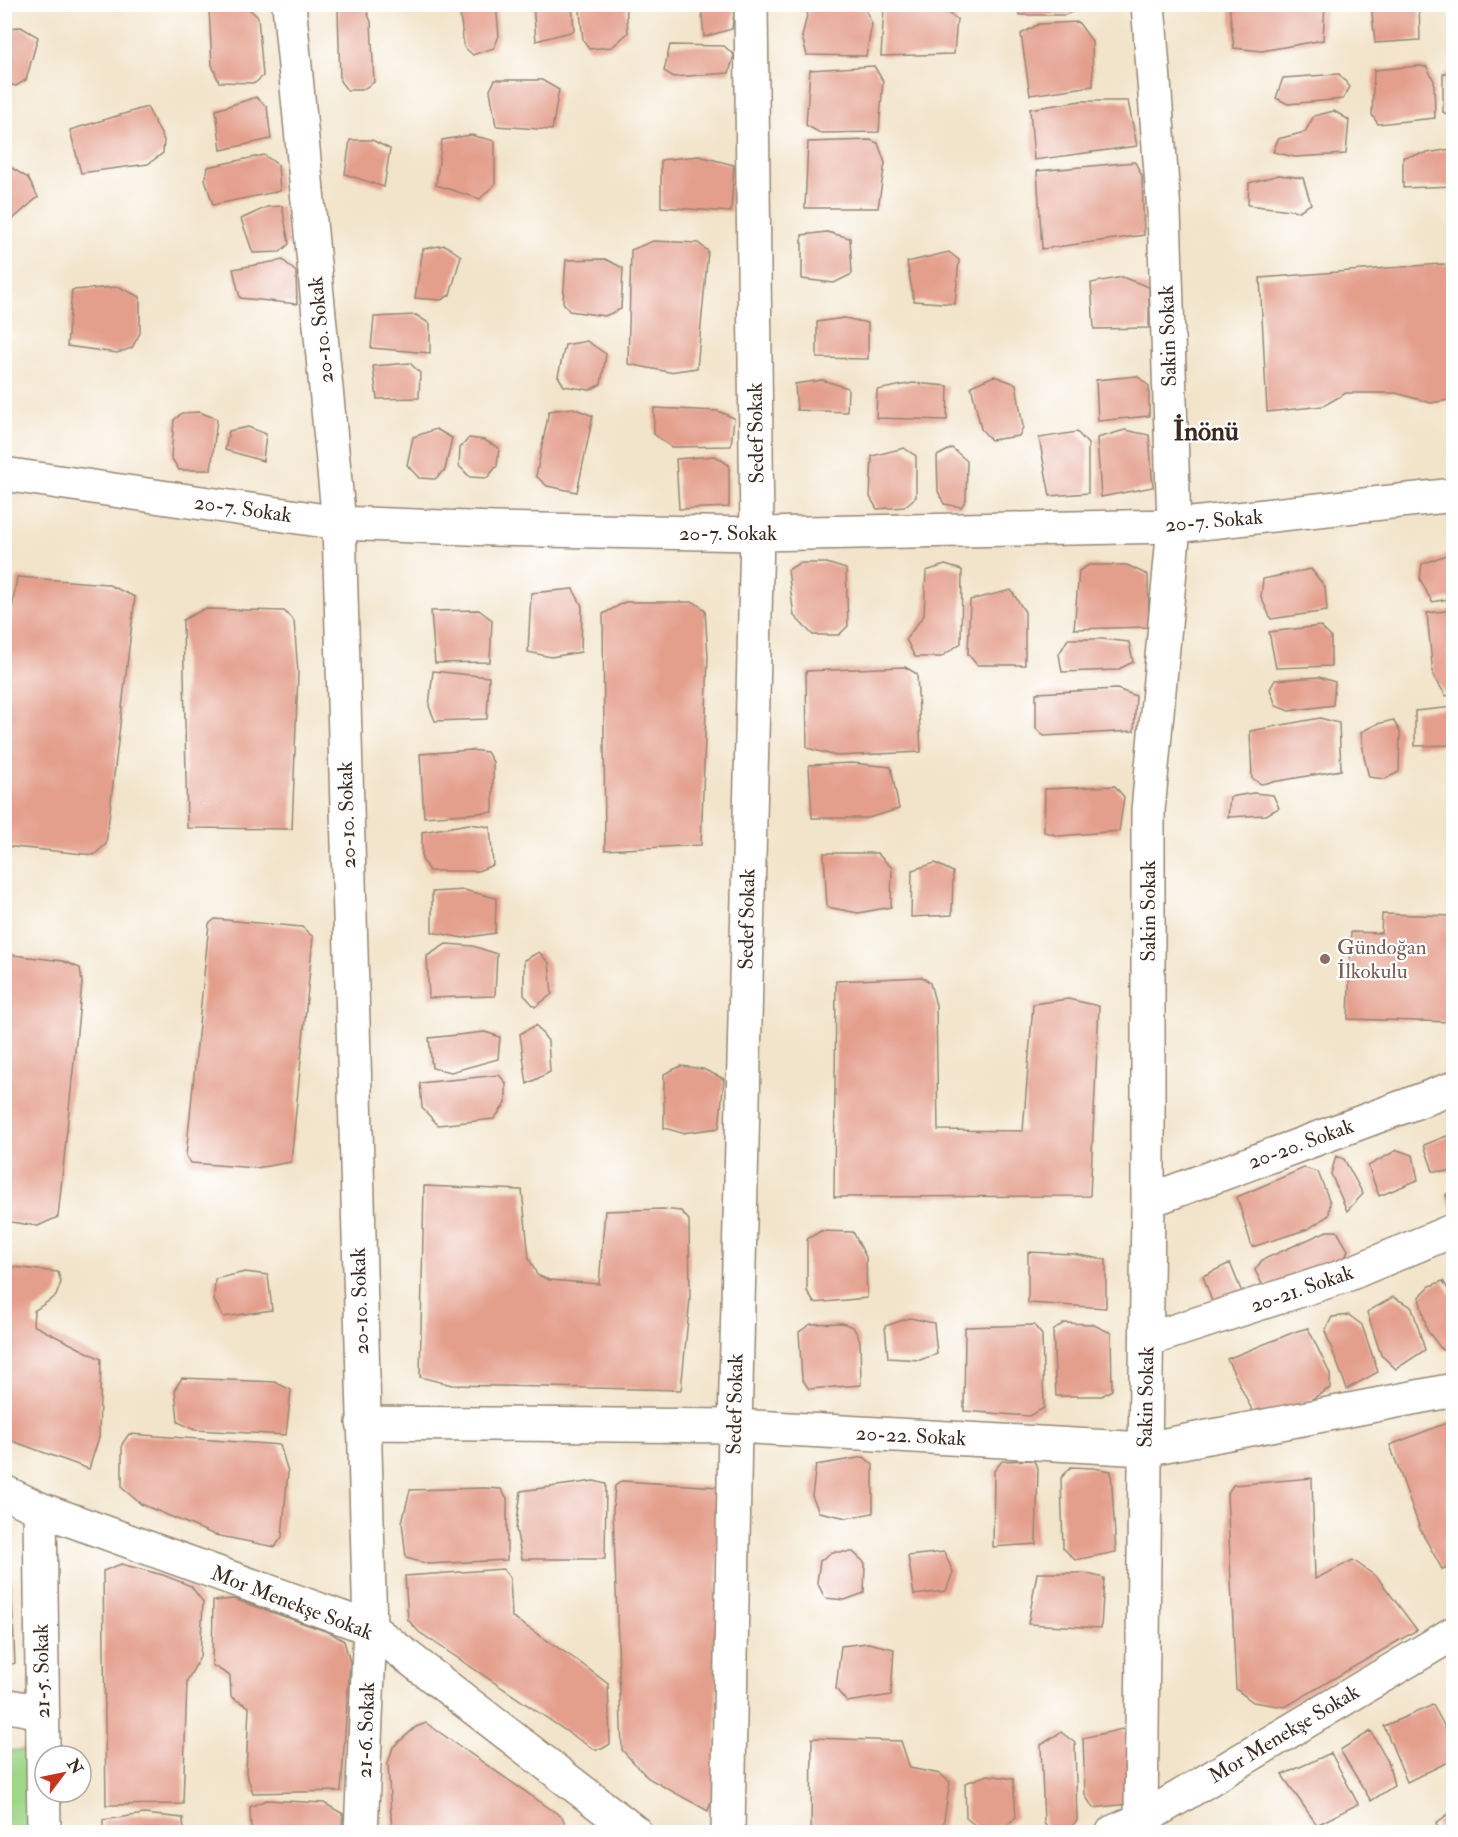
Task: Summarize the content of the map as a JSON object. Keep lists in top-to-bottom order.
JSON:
{
  "streets": {
    "street": [
      "20-10. Sokak",
      "Sakin Sokak",
      "Sedef Sokak",
      "20-7. Sokak",
      "20-20. Sokak",
      "20-21. Sokak",
      "20-22. Sokak",
      "Mor Menekşe Sokak",
      "21-5. Sokak",
      "21-6. Sokak"
    ]
  },
  "crossings": [
    ["20-10. Sokak", "20-7. Sokak"],
    ["20-10. Sokak", "20-22. Sokak"],
    ["20-10. Sokak", "Mor Menekşe Sokak"],
    ["20-10. Sokak", "21-6. Sokak"],
    ["Sakin Sokak", "20-7. Sokak"],
    ["Sakin Sokak", "20-20. Sokak"],
    ["Sakin Sokak", "20-21. Sokak"],
    ["Sakin Sokak", "20-22. Sokak"],
    ["Sakin Sokak", "Mor Menekşe Sokak"],
    ["Sedef Sokak", "20-7. Sokak"],
    ["Sedef Sokak", "20-22. Sokak"],
    ["Mor Menekşe Sokak", "21-5. Sokak"],
    ["Mor Menekşe Sokak", "21-6. Sokak"]
  ],
  "districts": ["İnönü"],
  "places": ["Gündoğan İlkokulu"],
  "north": "top right"
}
